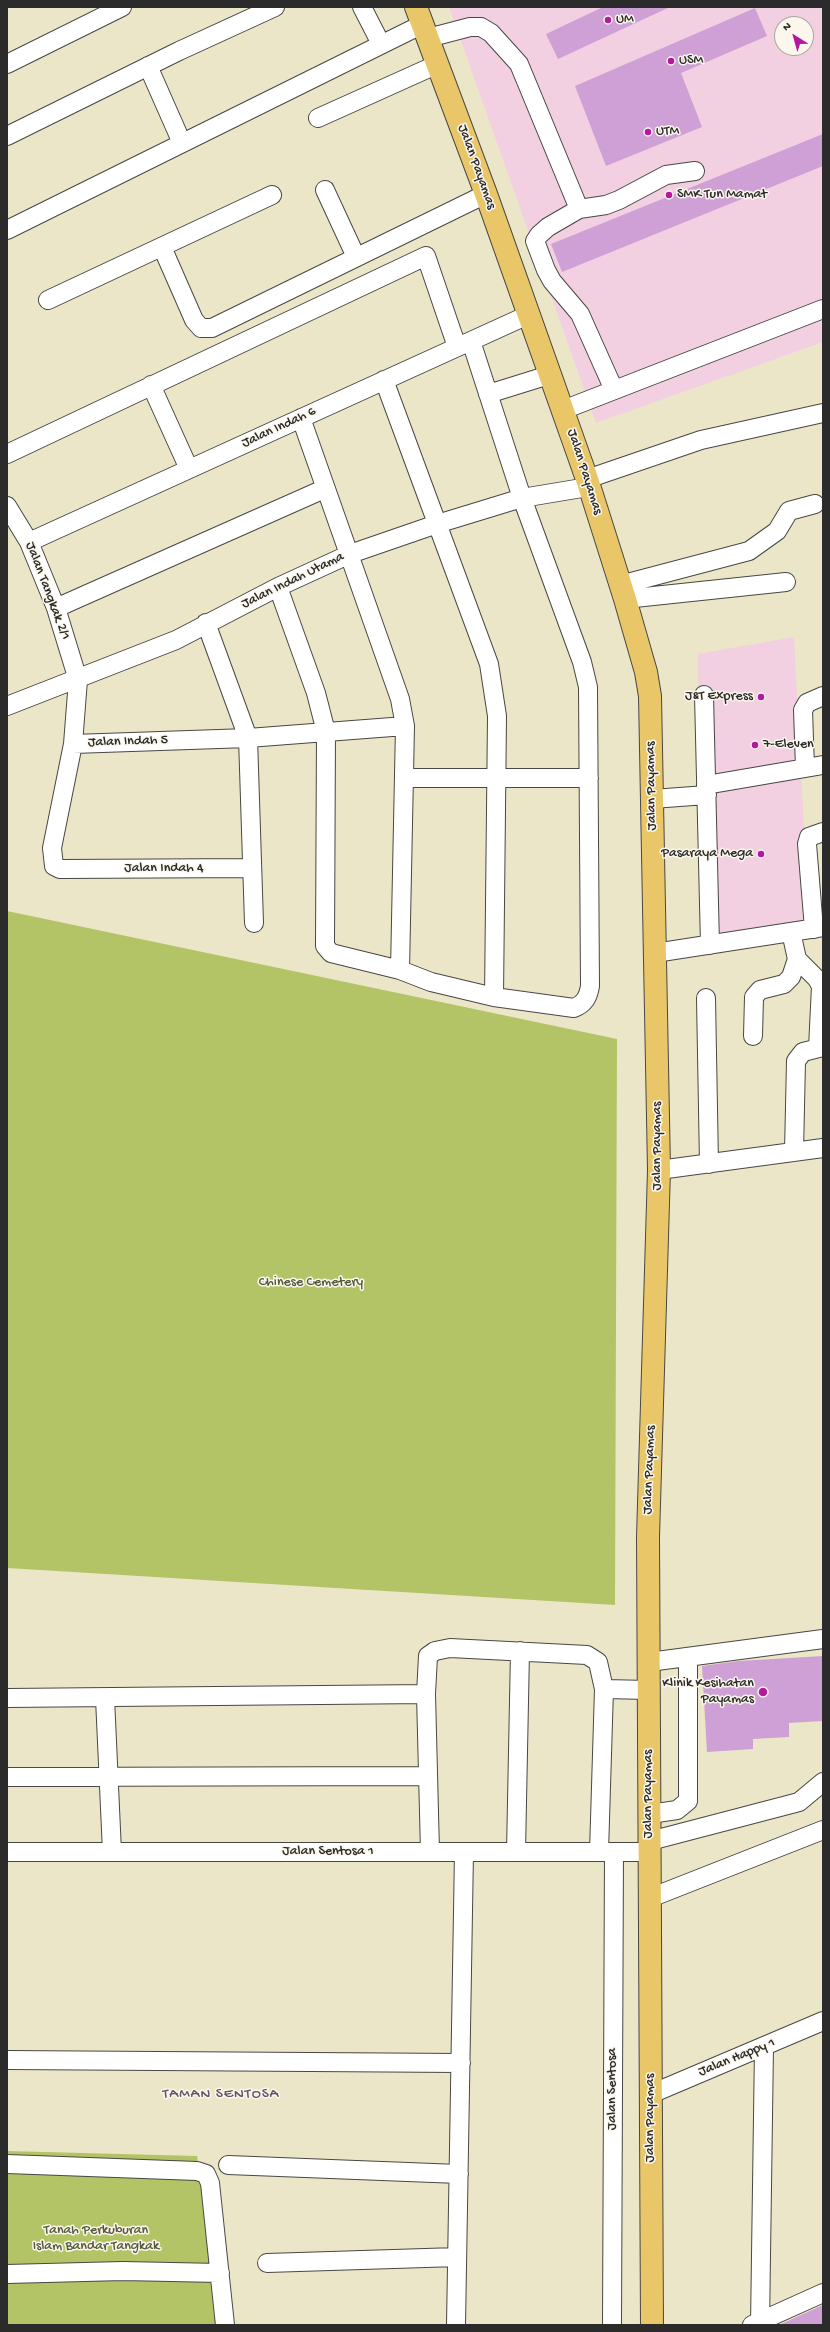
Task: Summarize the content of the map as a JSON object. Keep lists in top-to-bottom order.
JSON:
{
  "streets": {
    "highway": ["Jalan Payamas"],
    "street": [
      "Jalan Indah 6",
      "Jalan Indah Utama",
      "Jalan Tangkak 2/1",
      "Jalan Indah 5",
      "Jalan Indah 4",
      "Jalan Sentosa 1",
      "Jalan Happy 1",
      "Jalan Sentosa"
    ]
  },
  "crossings": [
    ["Jalan Payamas", "Jalan Indah 6"],
    ["Jalan Payamas", "Jalan Indah Utama"],
    ["Jalan Payamas", "Jalan Sentosa 1"],
    ["Jalan Payamas", "Jalan Happy 1"],
    ["Jalan Indah 6", "Jalan Tangkak 2/1"],
    ["Jalan Indah Utama", "Jalan Tangkak 2/1"],
    ["Jalan Indah Utama", "Jalan Indah 5"],
    ["Jalan Tangkak 2/1", "Jalan Indah 5"],
    ["Jalan Indah 5", "Jalan Indah 4"],
    ["Jalan Sentosa 1", "Jalan Sentosa"]
  ],
  "districts": ["TAMAN SENTOSA"],
  "parks": ["Chinese Cemetery", "Tanah Perkuburan Islam Bandar Tangkak"],
  "places": [
    "UM",
    "USM",
    "UTM",
    "SMK Tun Mamat",
    "J&T Express",
    "7-Eleven",
    "Pasaraya Mega",
    "Klinik Kesihatan Payamas"
  ],
  "north": "top left"
}
